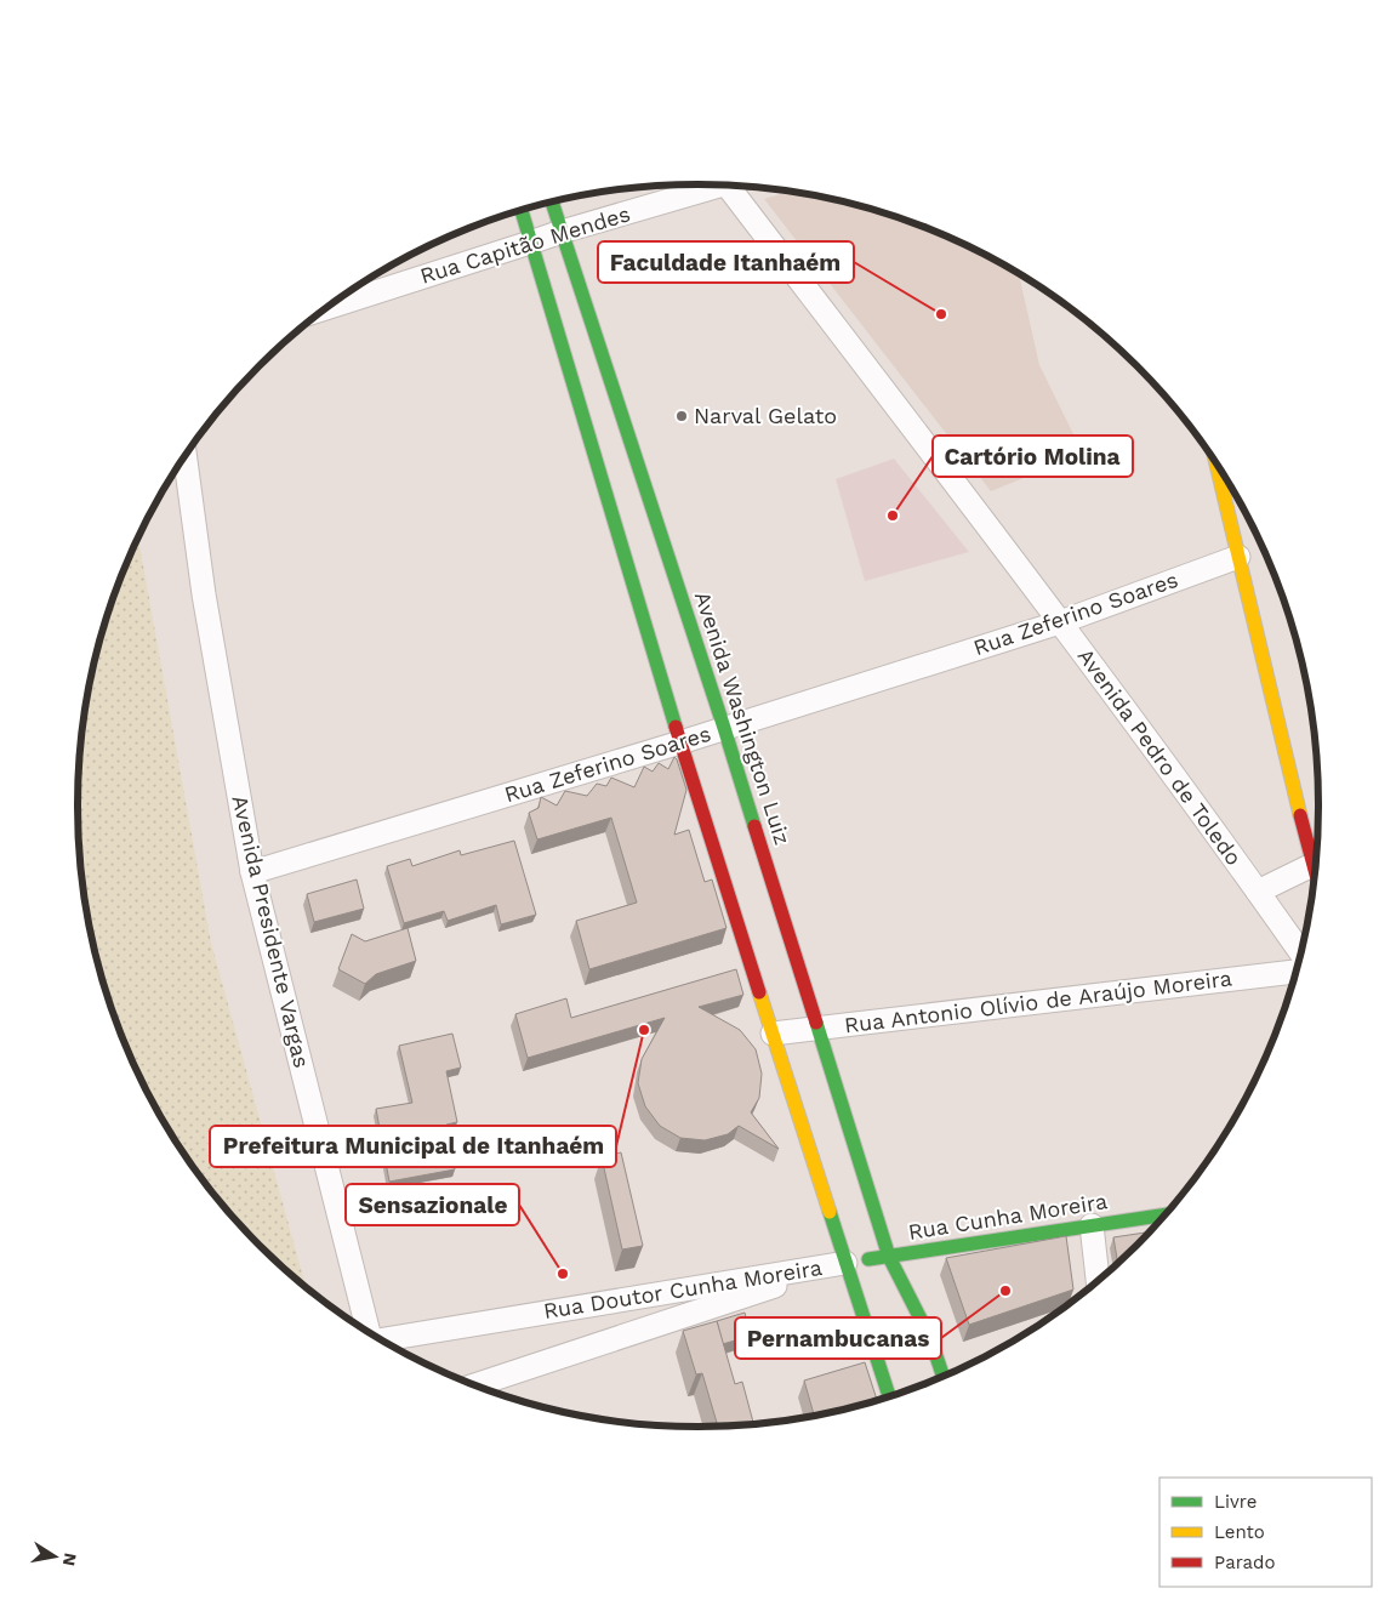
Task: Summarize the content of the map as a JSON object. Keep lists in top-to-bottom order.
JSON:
{
  "streets": {
    "main road": ["Avenida Washington Luiz", "Rua Cunha Moreira"],
    "street": [
      "Rua Capitão Mendes",
      "Rua Zeferino Soares",
      "Avenida Pedro de Toledo",
      "Avenida Presidente Vargas",
      "Rua Antonio Olívio de Araújo Moreira",
      "Rua Doutor Cunha Moreira"
    ]
  },
  "crossings": [
    ["Rua Capitão Mendes", "Avenida Washington Luiz"],
    ["Rua Zeferino Soares", "Avenida Washington Luiz"],
    ["Rua Zeferino Soares", "Avenida Pedro de Toledo"],
    ["Rua Zeferino Soares", "Avenida Presidente Vargas"],
    ["Avenida Washington Luiz", "Rua Antonio Olívio de Araújo Moreira"],
    ["Avenida Washington Luiz", "Rua Cunha Moreira"],
    ["Rua Cunha Moreira", "Rua Doutor Cunha Moreira"]
  ],
  "places": [
    "Faculdade Itanhaém",
    "Narval Gelato",
    "Cartório Molina",
    "Prefeitura Municipal de Itanhaém",
    "Sensazionale",
    "Pernambucanas"
  ],
  "legend": ["Livre", "Lento", "Parado"],
  "north": "right"
}
